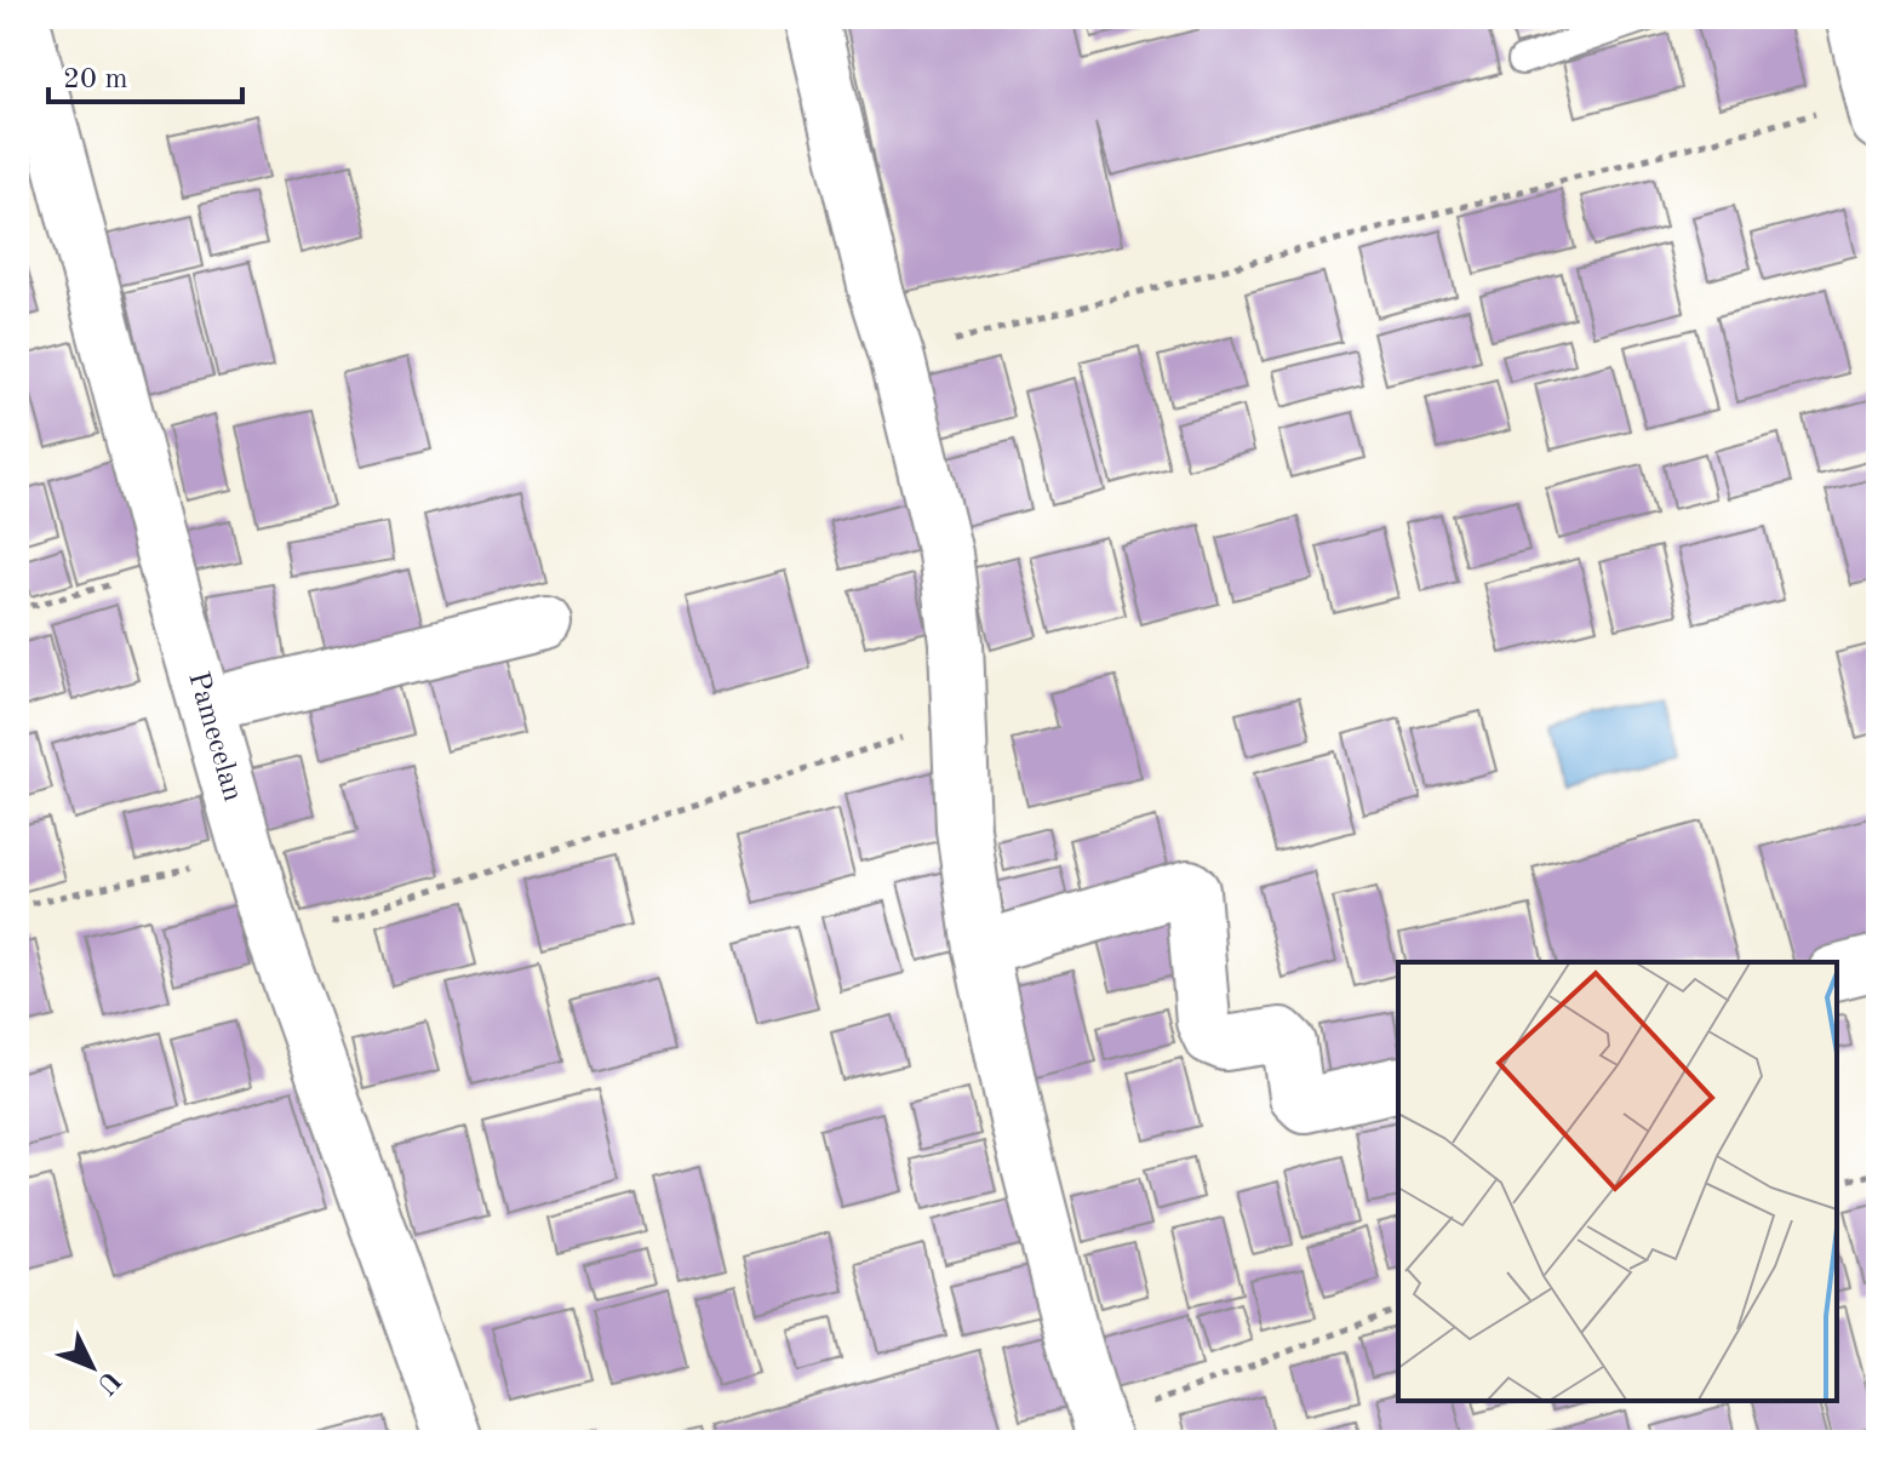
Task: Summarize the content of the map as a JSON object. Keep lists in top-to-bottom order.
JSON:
{
  "streets": {
    "street": ["Pamecelan"]
  },
  "scale_bar": "20 m",
  "north": "bottom right"
}
